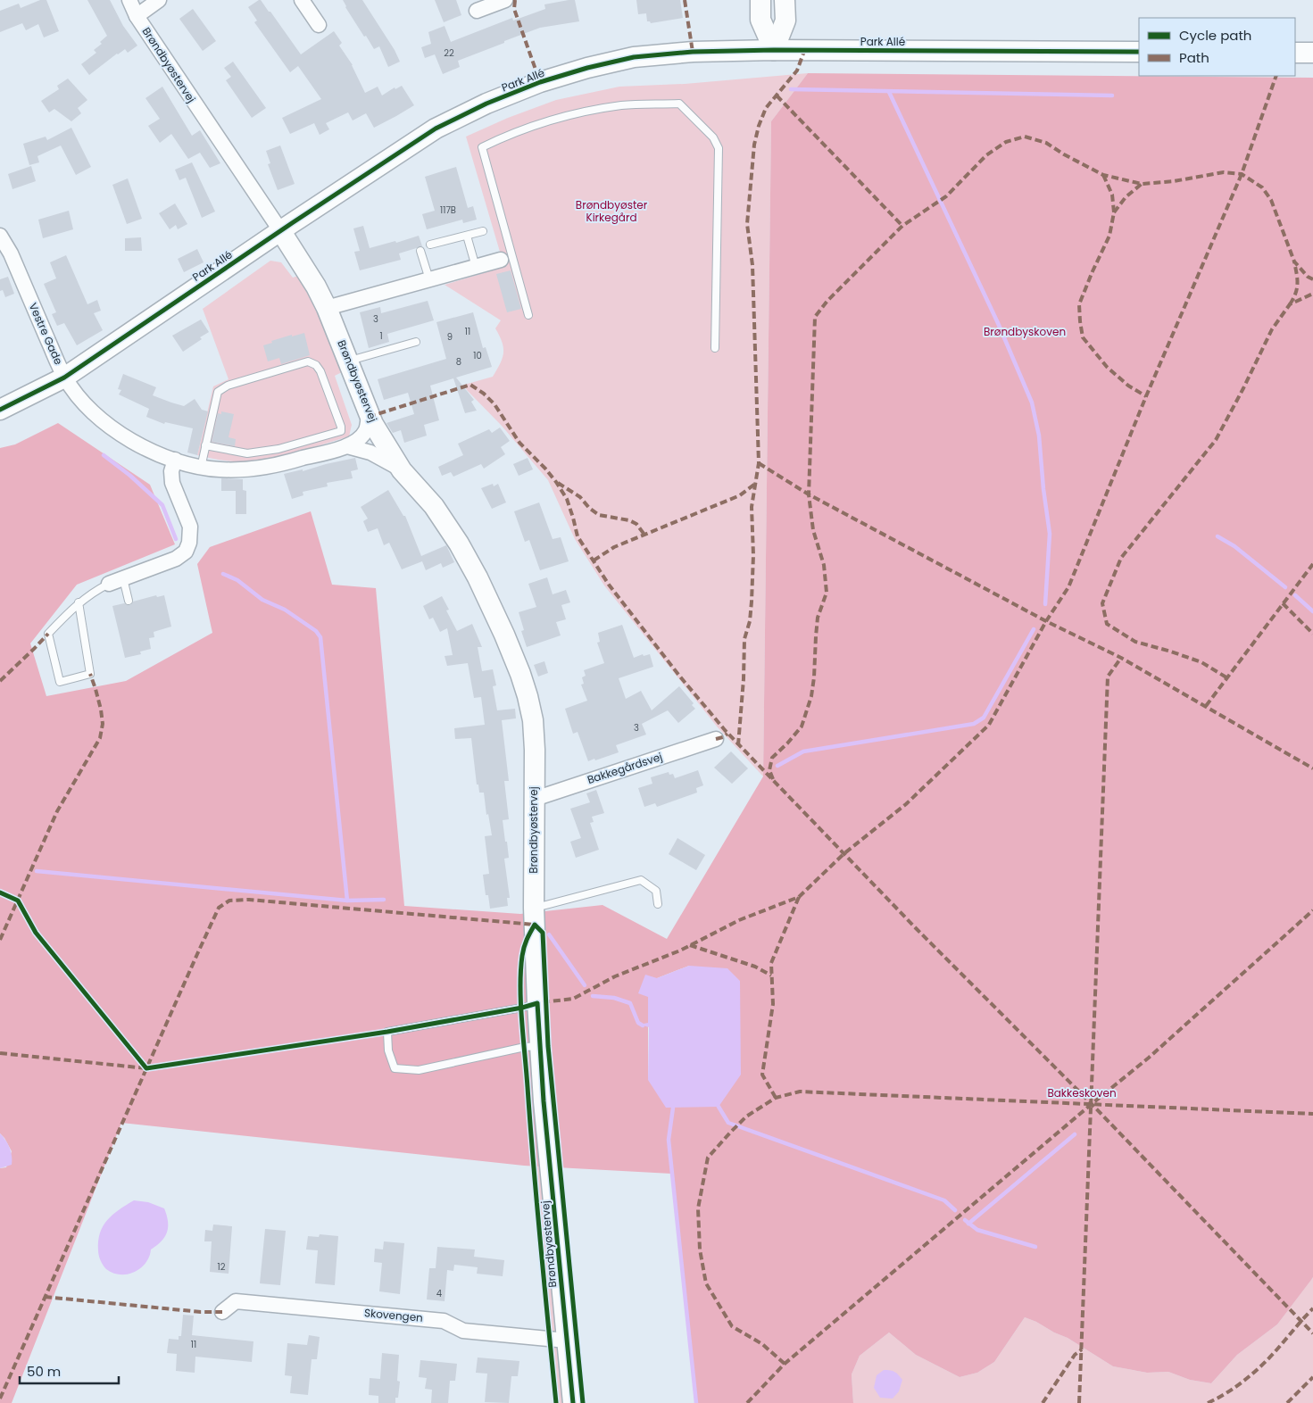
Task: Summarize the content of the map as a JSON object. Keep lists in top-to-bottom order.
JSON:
{
  "streets": {
    "street": [
      "Park Allé",
      "Brøndbyøstervej",
      "Vestre Gade",
      "Bakkegårdsvej",
      "Skovengen"
    ]
  },
  "crossings": [
    ["Park Allé", "Brøndbyøstervej"],
    ["Park Allé", "Vestre Gade"],
    ["Brøndbyøstervej", "Vestre Gade"],
    ["Brøndbyøstervej", "Bakkegårdsvej"],
    ["Brøndbyøstervej", "Skovengen"]
  ],
  "parks": ["Brøndbyøster Kirkegård", "Brøndbyskoven", "Bakkeskoven"],
  "house_numbers": [
    "22",
    "117B",
    "3",
    "11",
    "1",
    "9",
    "10",
    "8",
    "3",
    "12",
    "4",
    "11"
  ],
  "legend": ["Cycle path", "Path"],
  "scale_bar": "50 m"
}
